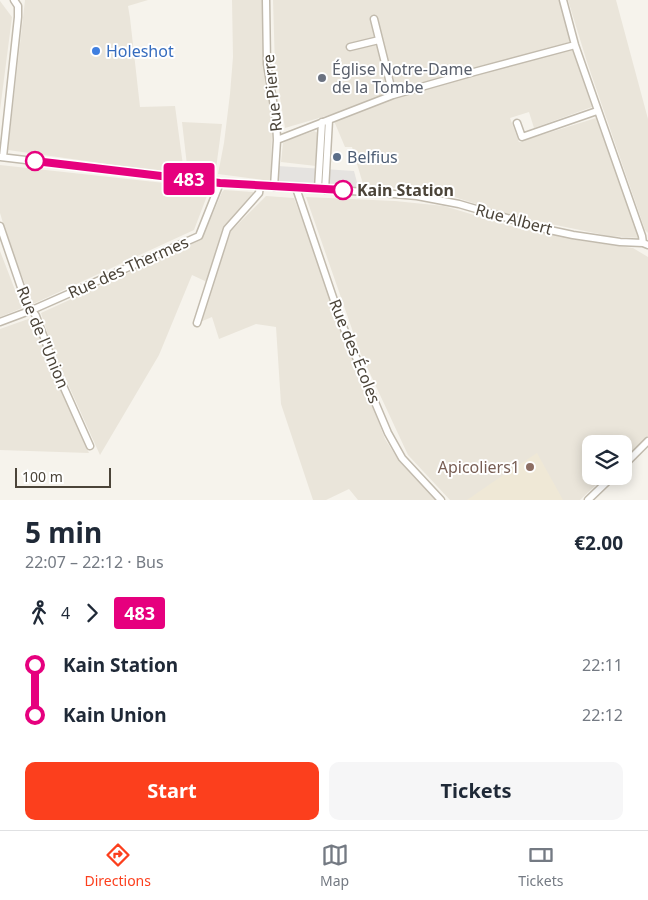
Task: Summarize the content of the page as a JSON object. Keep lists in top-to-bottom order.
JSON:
{
  "streets": {
    "street": [
      "Rue Pierre",
      "Rue Albert",
      "Rue des Thermes",
      "Rue de l'Union",
      "Rue des Écoles"
    ]
  },
  "crossings": [
    ["Rue Pierre", "Rue Albert"],
    ["Rue Albert", "Rue des Thermes"],
    ["Rue Albert", "Rue des Écoles"],
    ["Rue des Thermes", "Rue de l'Union"]
  ],
  "places": [
    "Holeshot",
    "Église Notre-Dame de la Tombe",
    "Belfius",
    "Kain Station",
    "Apicoliers1"
  ],
  "lines": ["bus line 483"],
  "scale_bar": "100 m",
  "page": {
    "on_map": "483",
    "scale": "100 m",
    "heading": ["5 min", "22:07 – 22:12 · Bus", "€2.00"],
    "legs": ["4", "483"],
    "list": [
      {
        "name": "Kain Station",
        "value": "22:11"
      },
      {
        "name": "Kain Union",
        "value": "22:12"
      }
    ],
    "buttons": ["Start", "Tickets"],
    "tabs": ["Directions", "Map", "Tickets"]
  }
}
